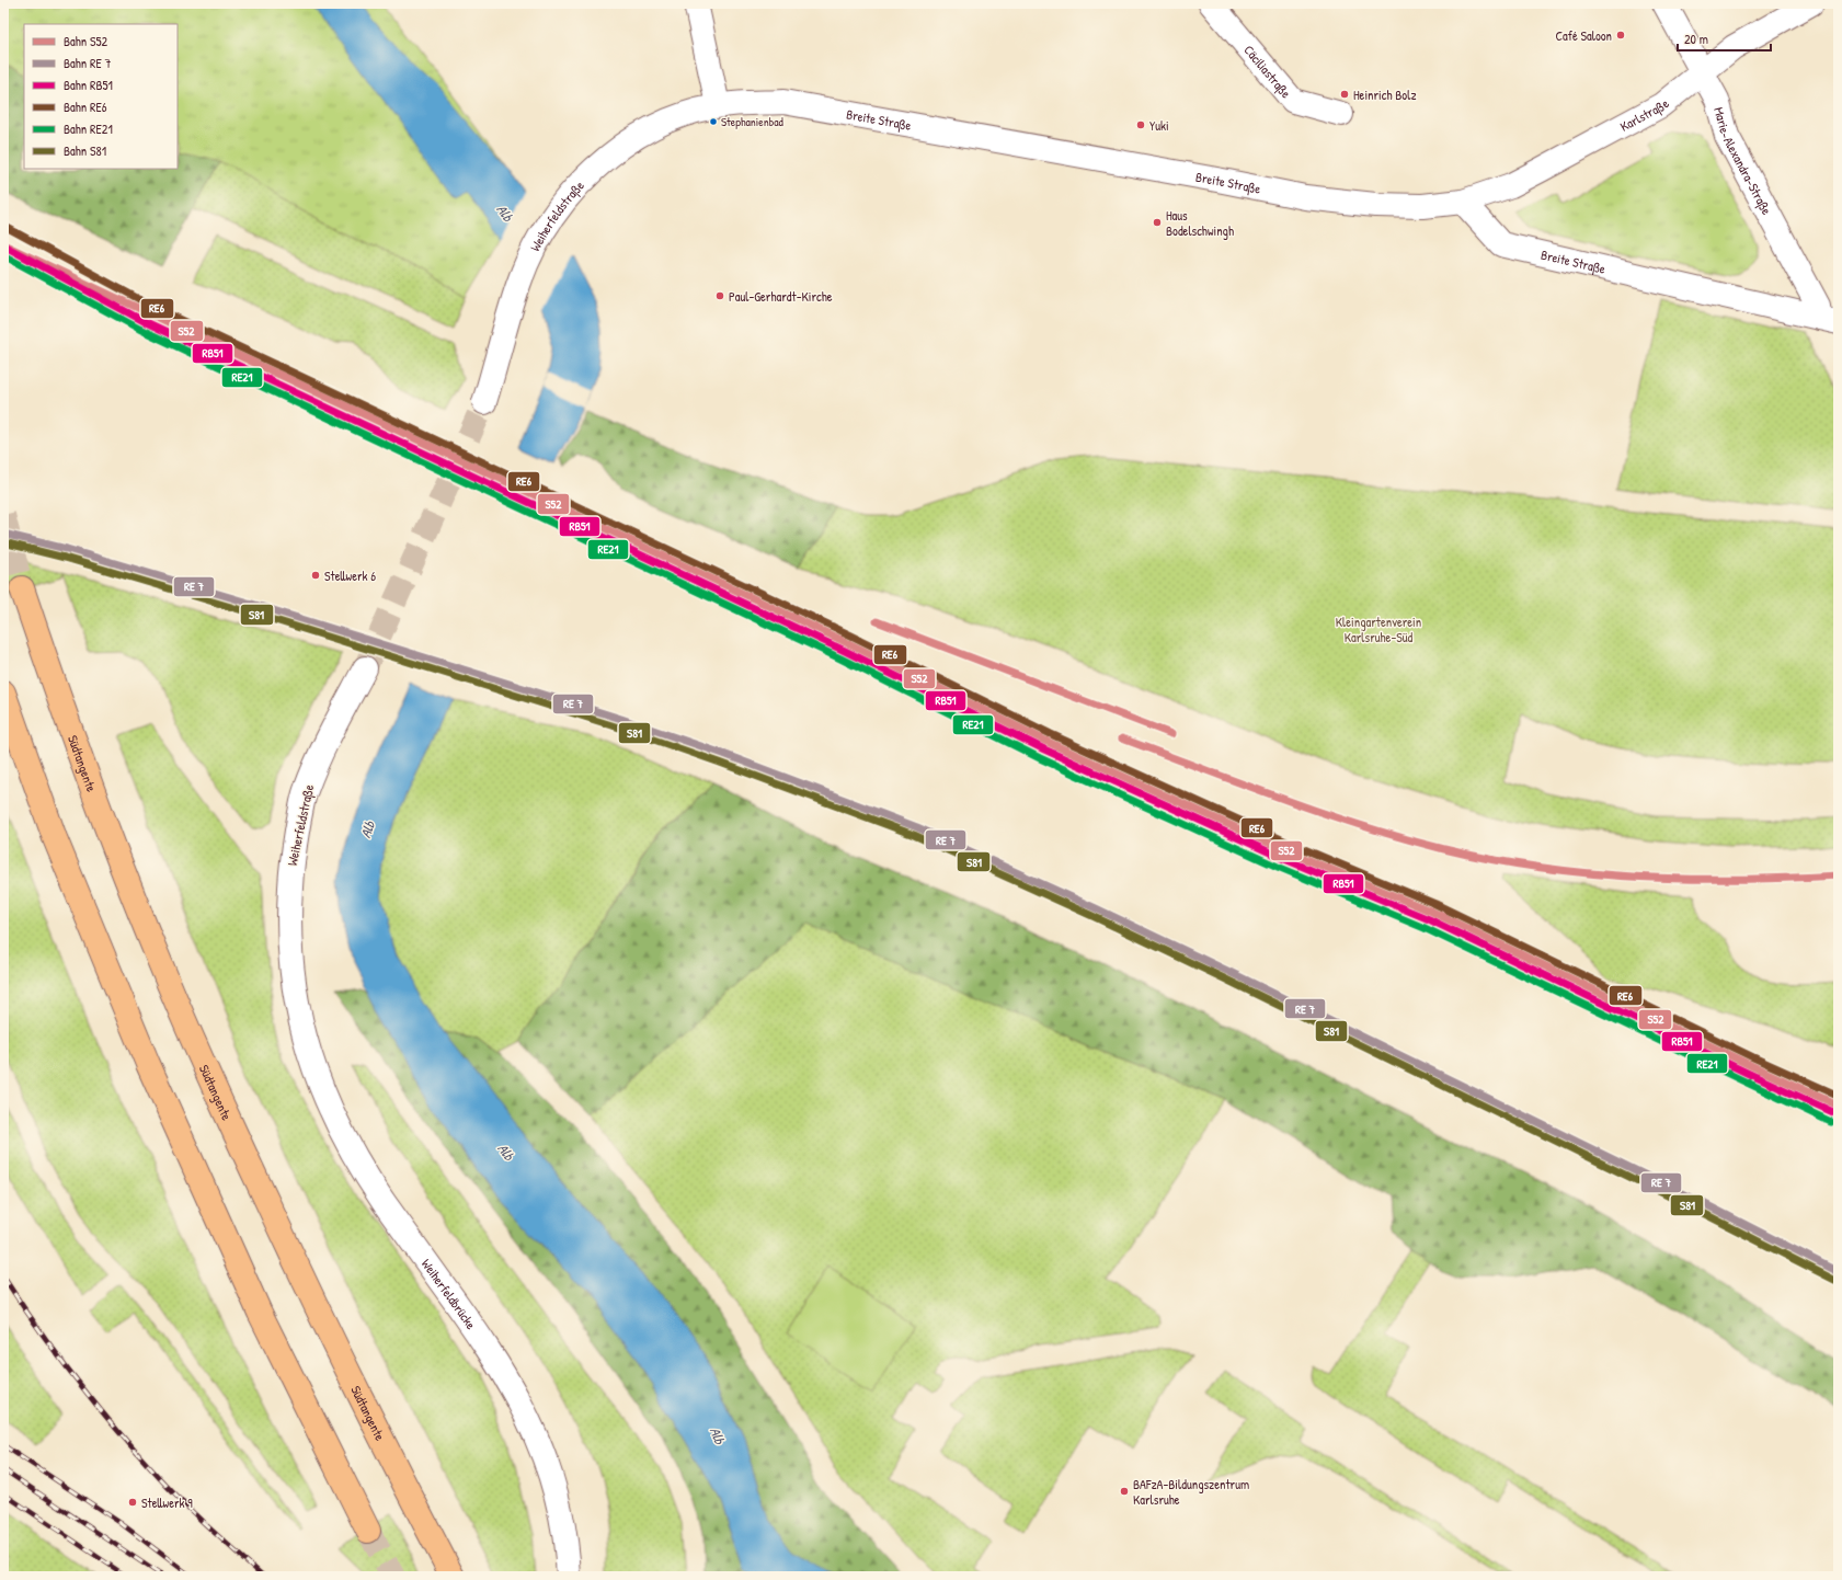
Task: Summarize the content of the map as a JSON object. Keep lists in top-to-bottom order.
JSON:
{
  "streets": {
    "highway": ["Südtangente"],
    "street": [
      "Cäciliastraße",
      "Karlstraße",
      "Breite Straße",
      "Marie-Alexandra-Straße",
      "Weiherfeldstraße",
      "Weiherfeldbrücke"
    ]
  },
  "crossings": [
    ["Karlstraße", "Breite Straße"],
    ["Karlstraße", "Marie-Alexandra-Straße"],
    ["Breite Straße", "Marie-Alexandra-Straße"],
    ["Breite Straße", "Weiherfeldstraße"],
    ["Weiherfeldstraße", "Weiherfeldbrücke"]
  ],
  "water": ["Alb"],
  "parks": ["Kleingartenverein Karlsruhe-Süd"],
  "places": [
    "Café Saloon",
    "Heinrich Bolz",
    "Stephanienbad",
    "Yuki",
    "Haus Bodelschwingh",
    "Paul-Gerhardt-Kirche",
    "Stellwerk 6",
    "BAFzA-Bildungszentrum Karlsruhe",
    "Stellwerk 9"
  ],
  "lines": [
    "rail line RE6",
    "rail line S52",
    "rail line RB51",
    "rail line RE21",
    "rail line S81"
  ],
  "legend": [
    "Bahn S52",
    "Bahn RE 7",
    "Bahn RB51",
    "Bahn RE6",
    "Bahn RE21",
    "Bahn S81"
  ],
  "scale_bar": "20 m"
}
